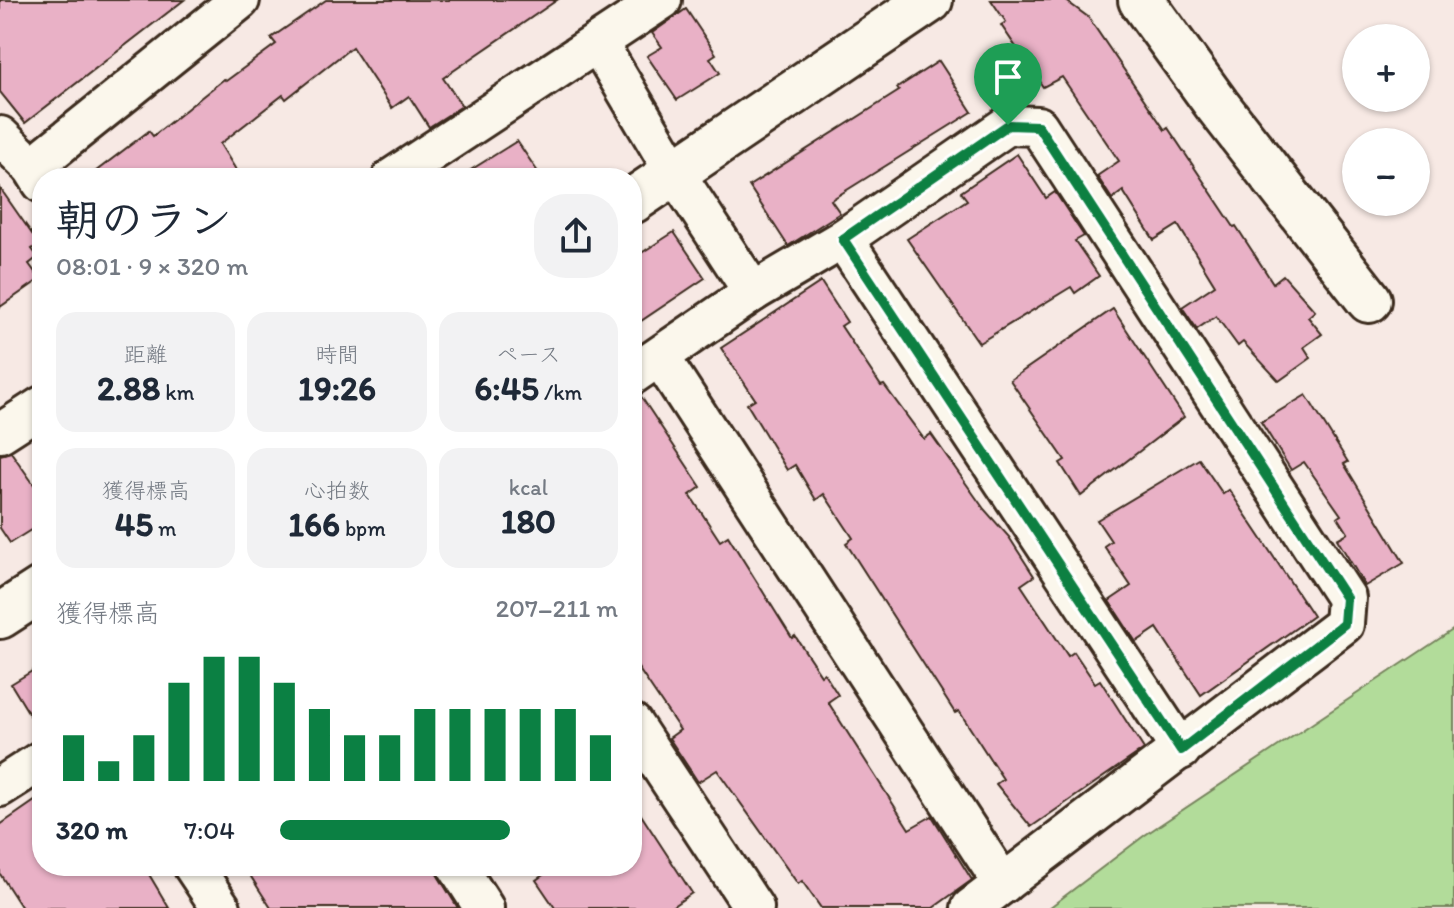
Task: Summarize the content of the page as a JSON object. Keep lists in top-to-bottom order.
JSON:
{
  "page": {
    "map_buttons": ["+", "−"],
    "heading": ["朝のラン", "08:01 · 9 × 320 m"],
    "stats": [
      ["距離", "2.88 km"],
      ["時間", "19:26"],
      ["ペース", "6:45 /km"],
      ["獲得標高", "45 m"],
      ["心拍数", "166 bpm"],
      ["kcal", "180"]
    ],
    "chart": ["獲得標高", "207–211 m"],
    "list": [
      {
        "name": "320 m",
        "note": "7:04"
      }
    ]
  }
}
